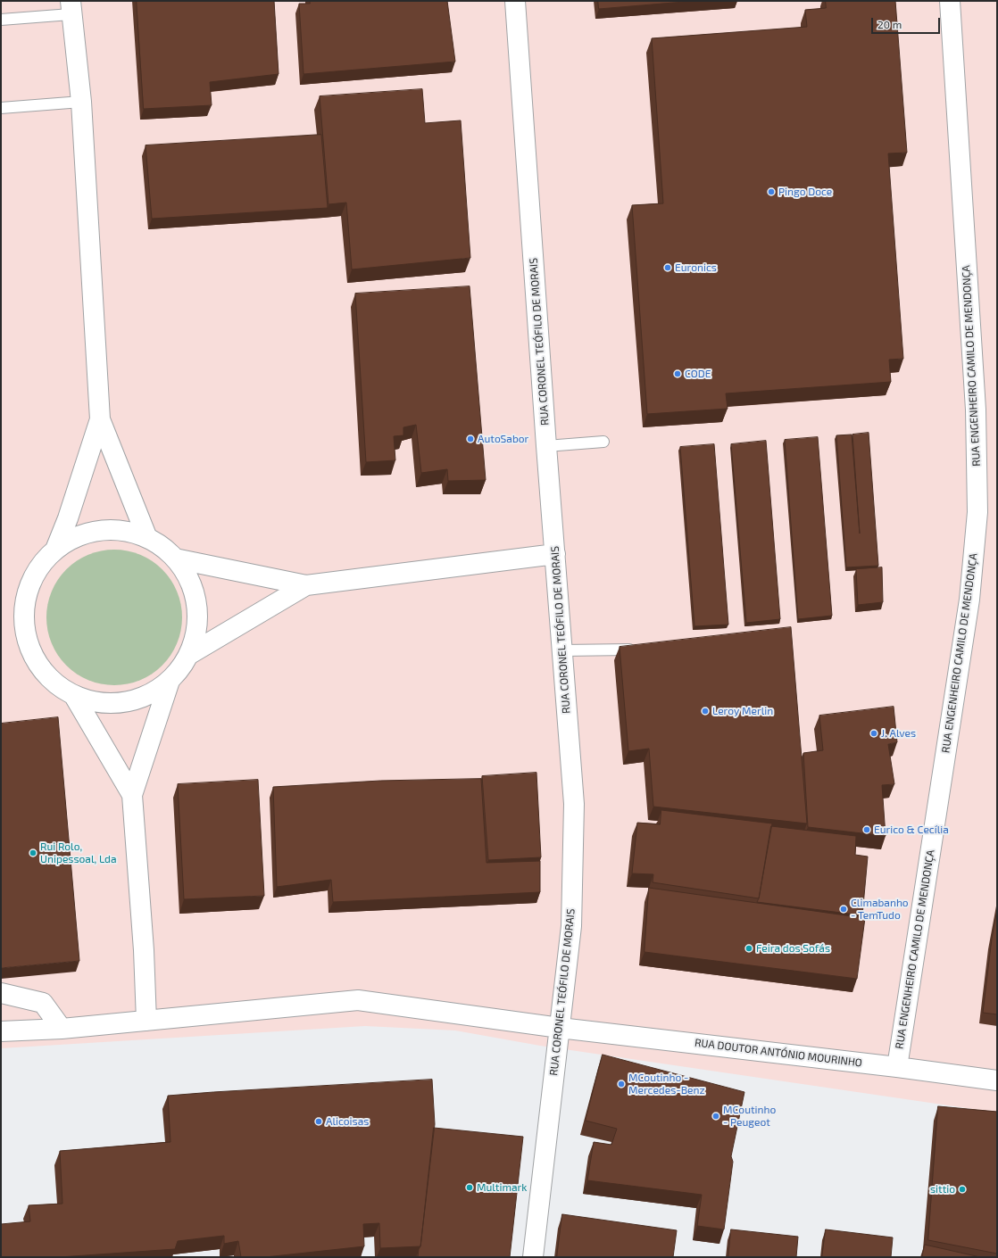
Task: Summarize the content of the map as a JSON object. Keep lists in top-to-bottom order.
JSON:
{
  "streets": {
    "street": ["RUA CORONEL TEÓFILO DE MORAIS", "RUA ENGENHEIRO CAMILO DE MENDONÇA", "RUA DOUTOR ANTÓNIO MOURINHO"]
  },
  "crossings": [
    ["RUA CORONEL TEÓFILO DE MORAIS", "RUA DOUTOR ANTÓNIO MOURINHO"],
    ["RUA ENGENHEIRO CAMILO DE MENDONÇA", "RUA DOUTOR ANTÓNIO MOURINHO"]
  ],
  "places": [
    "Pingo Doce",
    "Euronics",
    "CODE",
    "AutoSabor",
    "Leroy Merlin",
    "J. Alves",
    "Eurico & Cecília",
    "Rui Rolo, Unipessoal, Lda",
    "Climabanho - TemTudo",
    "Feira dos Sofás",
    "MCoutinho - Mercedes-Benz",
    "MCoutinho - Peugeot",
    "Alicoisas",
    "Multimark",
    "sittio"
  ],
  "scale_bar": "20 m"
}
